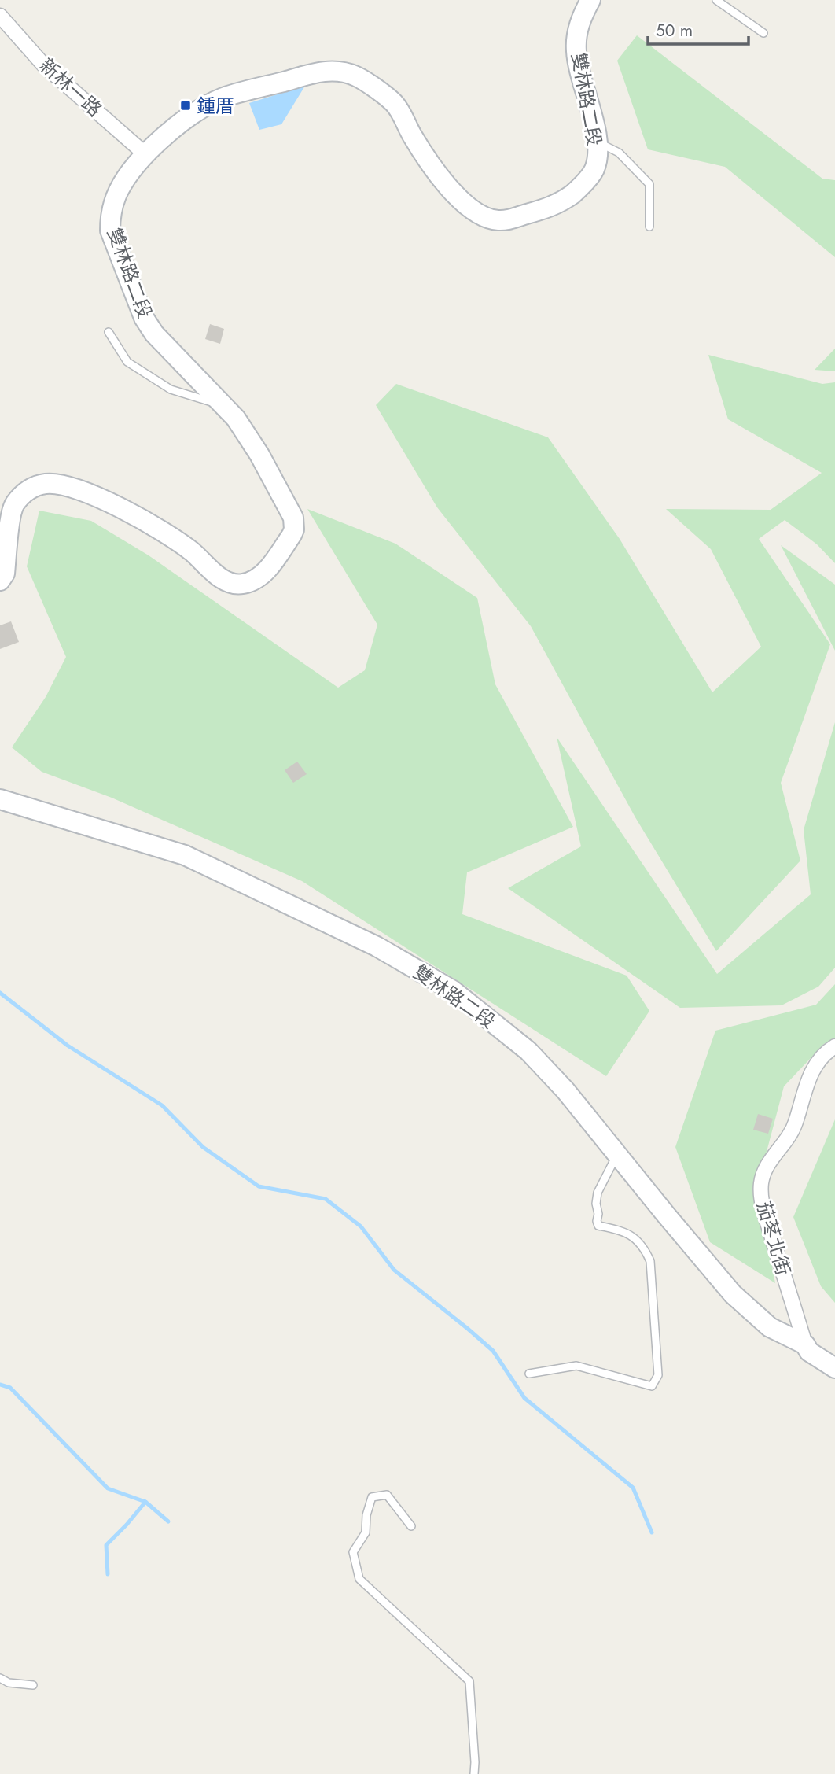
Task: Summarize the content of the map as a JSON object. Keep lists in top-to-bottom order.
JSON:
{
  "streets": {
    "street": ["新林一路", "雙林路二段", "茄苳北街"]
  },
  "crossings": [
    ["新林一路", "雙林路二段"],
    ["雙林路二段", "茄苳北街"]
  ],
  "places": {
    "transit": ["鍾厝"]
  },
  "scale_bar": "50 m"
}
